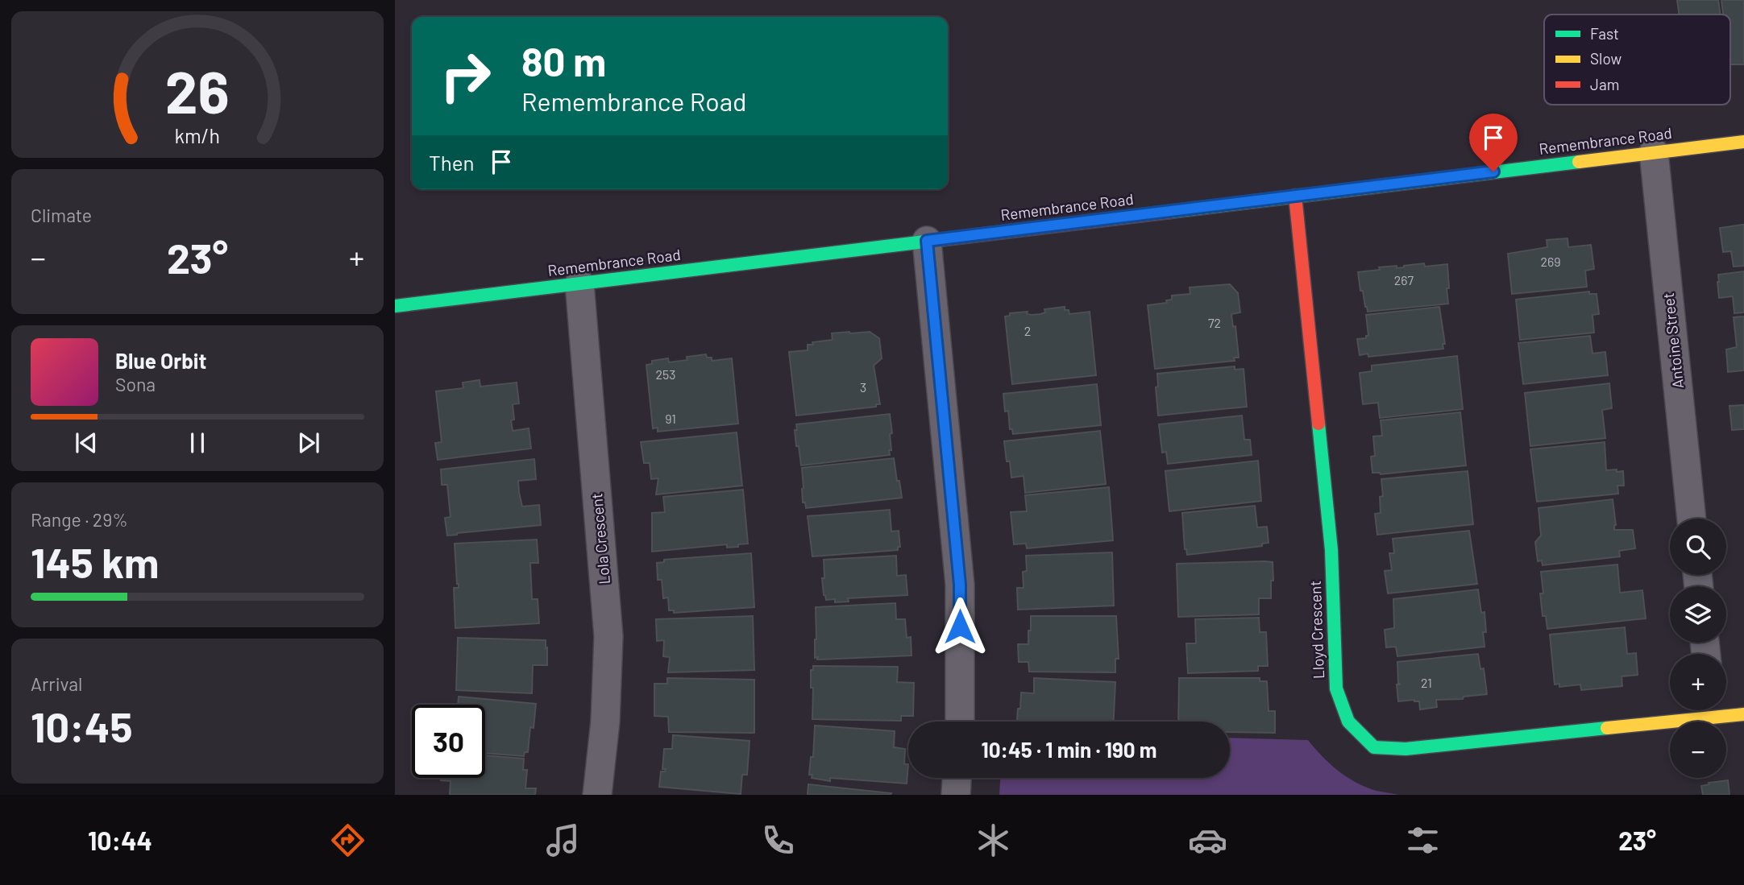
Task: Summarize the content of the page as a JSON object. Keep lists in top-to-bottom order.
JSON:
{
  "streets": {
    "street": [
      "Remembrance Road",
      "Antoine Street",
      "Lola Crescent",
      "Lloyd Crescent"
    ]
  },
  "crossings": [
    ["Remembrance Road", "Antoine Street"],
    ["Remembrance Road", "Lola Crescent"],
    ["Remembrance Road", "Lloyd Crescent"]
  ],
  "house_numbers": [
    "269",
    "267",
    "72",
    "2",
    "253",
    "3",
    "91",
    "21"
  ],
  "legend": ["Fast", "Slow", "Jam"],
  "page": {
    "turn": ["80 m", "Remembrance Road"],
    "then": "Then",
    "tile": [
      "Climate",
      ["Range · 29%", "145 km"],
      ["Arrival", "10:45"]
    ],
    "heat": ["−", "23°", "+"],
    "song": ["Blue Orbit", "Sona"],
    "map_buttons": ["+", "−"],
    "limit": "30",
    "trip": "10:45 · 1 min · 190 m",
    "tabs": ["10:44", "23°"],
    "gauge": ["26", "km/h"]
  }
}
